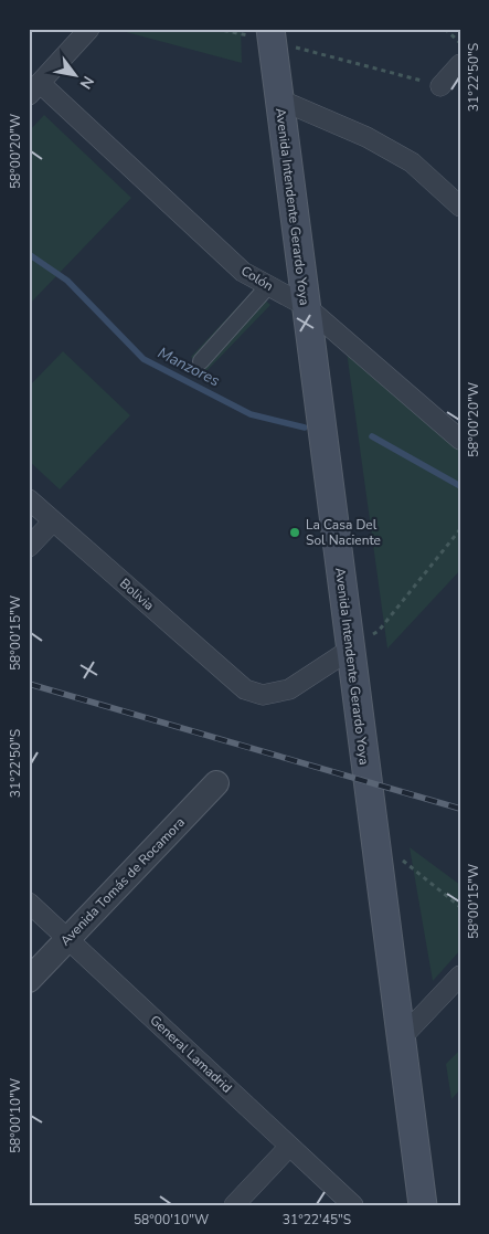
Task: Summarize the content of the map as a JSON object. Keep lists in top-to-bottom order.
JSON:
{
  "streets": {
    "main road": ["Avenida Intendente Gerardo Yoya"],
    "street": [
      "Colón",
      "Bolivia",
      "Avenida Tomás de Rocamora",
      "General Lamadrid"
    ]
  },
  "crossings": [
    ["Avenida Intendente Gerardo Yoya", "Colón"],
    ["Avenida Intendente Gerardo Yoya", "Bolivia"],
    ["Avenida Tomás de Rocamora", "General Lamadrid"]
  ],
  "water": ["Manzores"],
  "places": ["La Casa Del Sol Naciente"],
  "north": "bottom right",
  "coordinates": [
    "31°22'50\"S",
    "58°00'20\"W",
    "58°00'15\"W",
    "58°00'10\"W",
    "31°22'45\"S"
  ]
}
